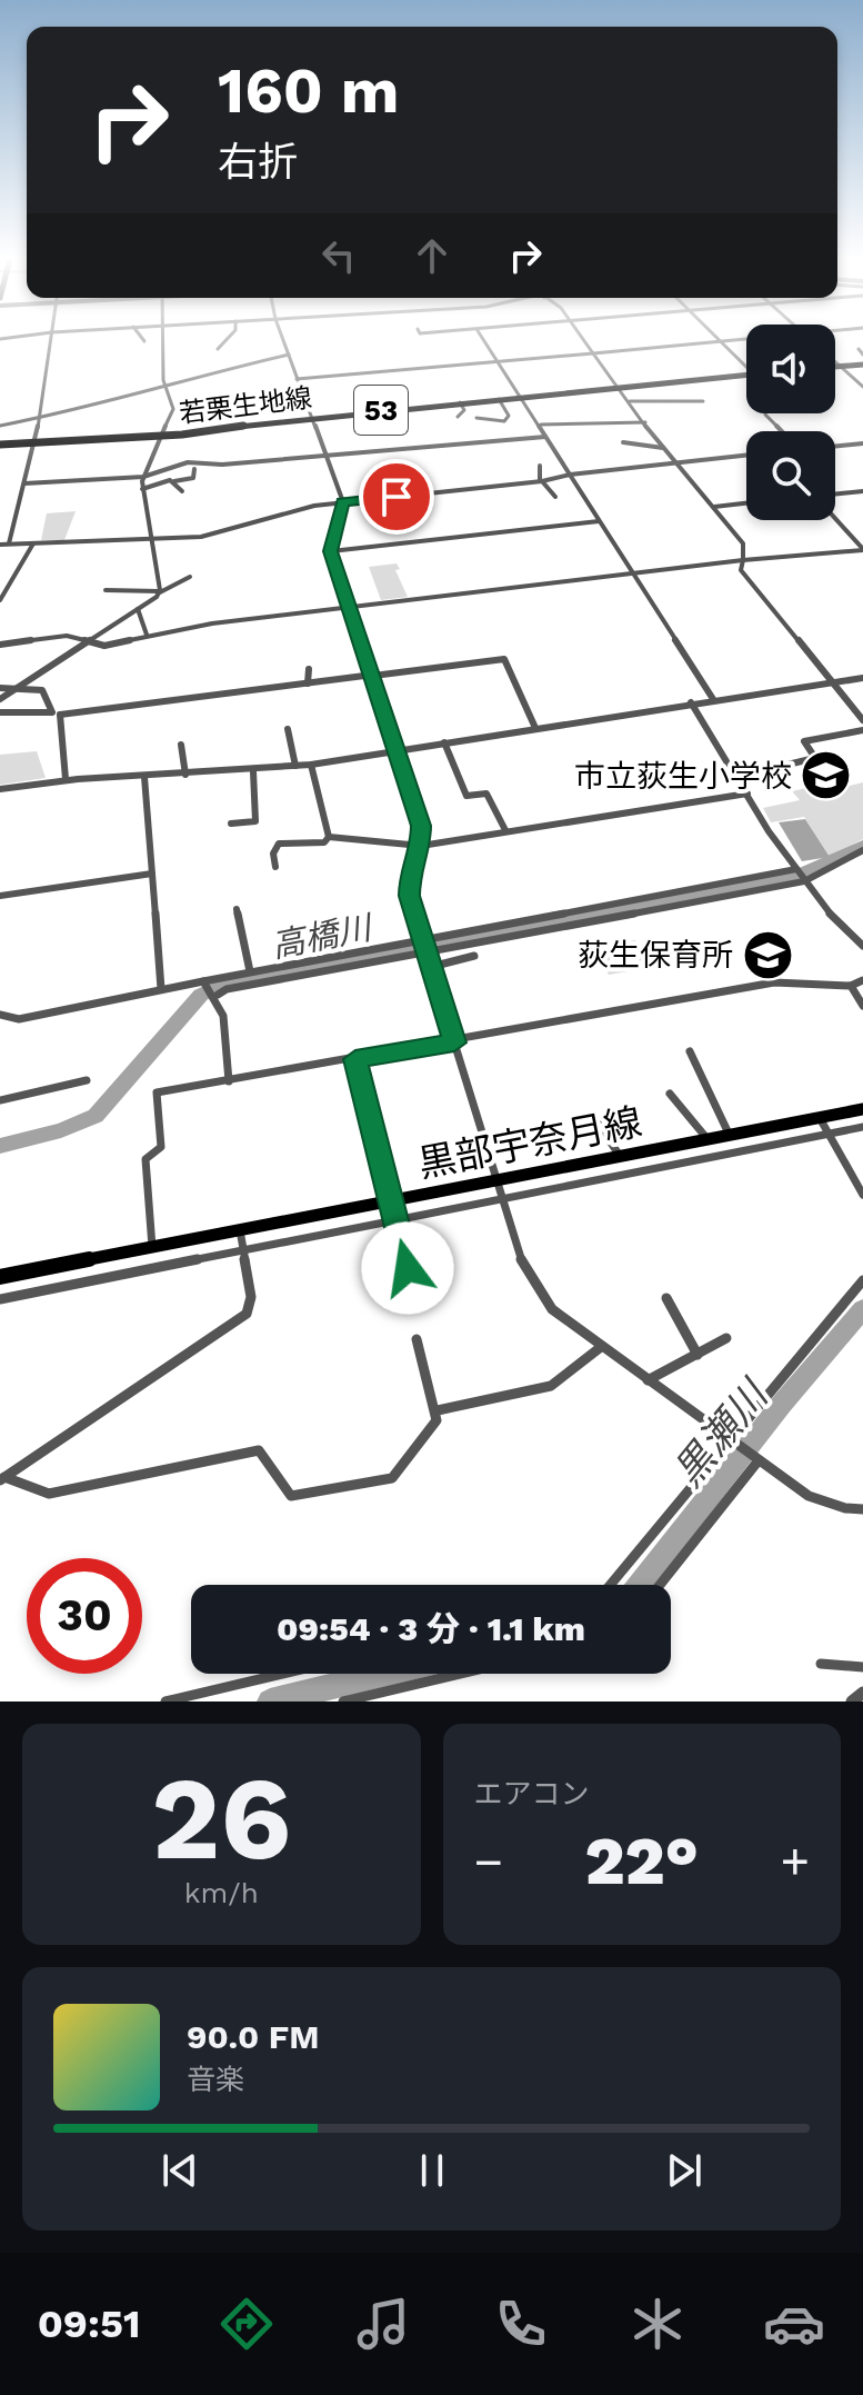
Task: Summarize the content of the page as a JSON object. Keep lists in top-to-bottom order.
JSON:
{
  "streets": {
    "main road": ["若栗生地線", "53", "黒部宇奈月線"]
  },
  "water": ["高橋川", "黒瀬川"],
  "places": {
    "school or university": ["市立荻生小学校", "荻生保育所"]
  },
  "page": {
    "turn": ["160 m", "右折"],
    "limit": "30",
    "trip": "09:54 · 3 分 · 1.1 km",
    "tile": [
      ["26", "km/h"],
      "エアコン"
    ],
    "heat": ["−", "22°", "+"],
    "song": ["90.0 FM", "音楽"],
    "tabs": "09:51"
  }
}
